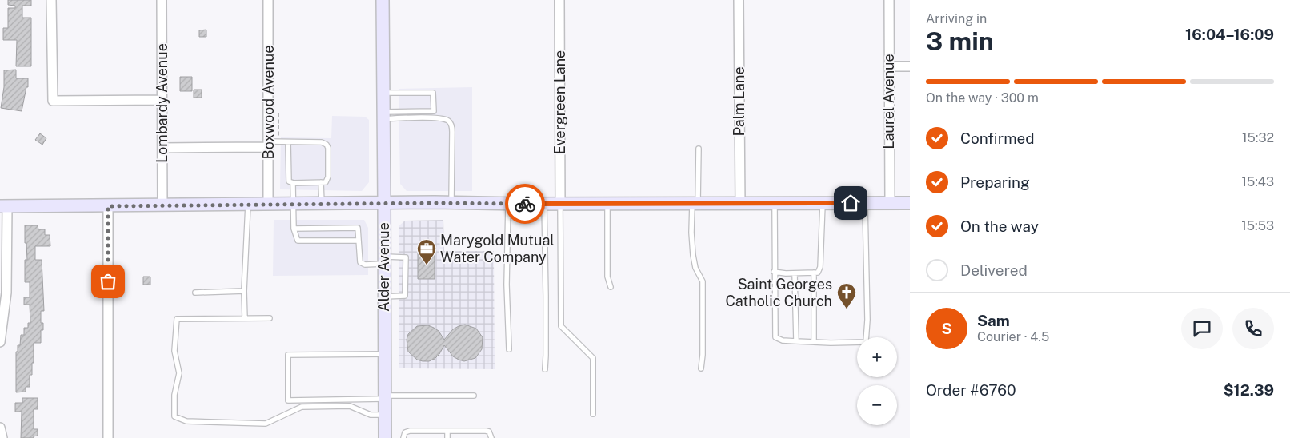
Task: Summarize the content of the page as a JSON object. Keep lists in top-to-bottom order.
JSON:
{
  "streets": {
    "main road": ["Alder Avenue"],
    "street": [
      "Palm Lane",
      "Laurel Avenue",
      "Boxwood Avenue",
      "Evergreen Lane",
      "Lombardy Avenue"
    ]
  },
  "places": {
    "office": ["Marygold Mutual Water Company"],
    "church": ["Saint Georges Catholic Church"]
  },
  "page": {
    "heading": ["3 min", "Arriving in", "16:04–16:09"],
    "panel": [
      "Sam",
      "Courier · 4.5",
      "Order #6760",
      "$12.39"
    ],
    "bar": "On the way · 300 m",
    "list": [
      ["Confirmed", "15:32"],
      ["Preparing", "15:43"],
      ["On the way", "15:53"],
      "Delivered"
    ],
    "round": "S",
    "map_buttons": ["+", "−"]
  }
}
